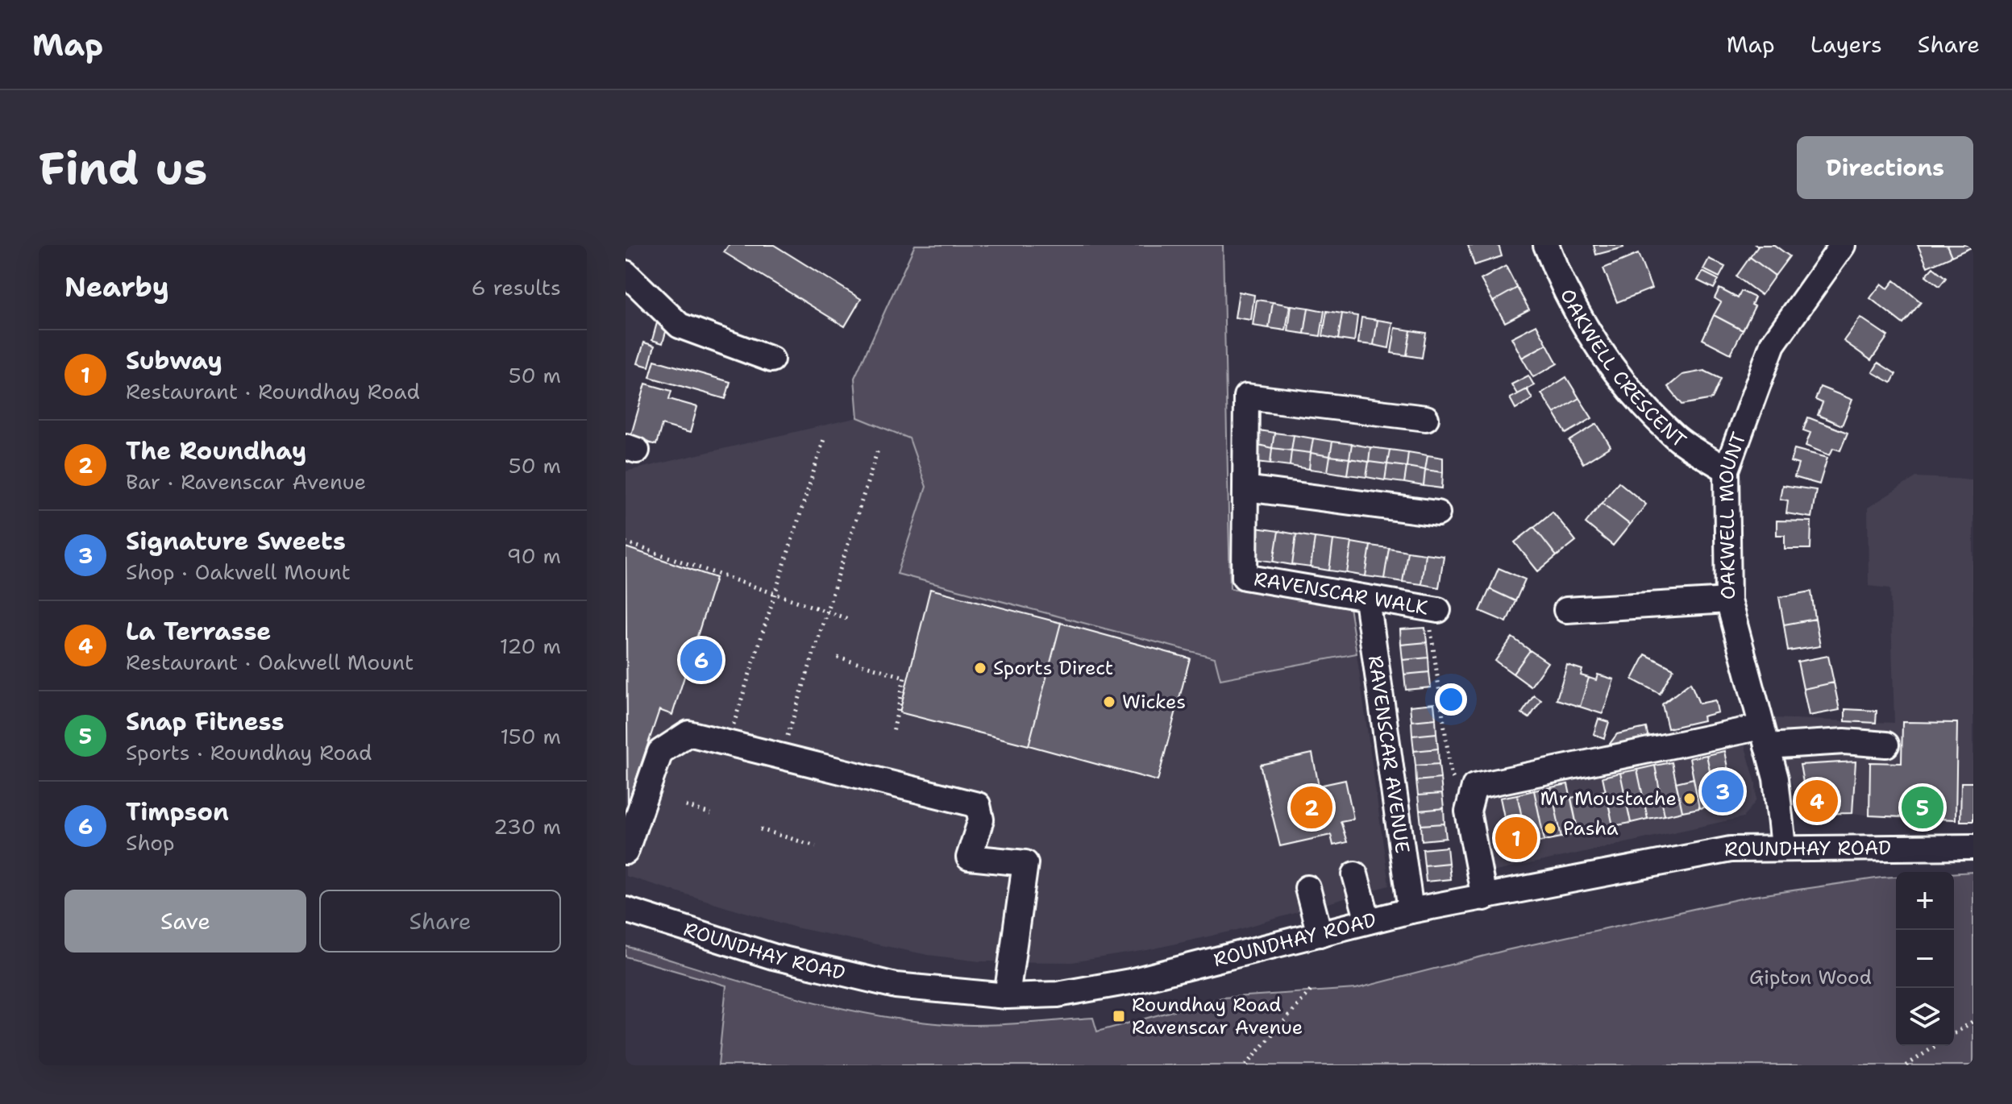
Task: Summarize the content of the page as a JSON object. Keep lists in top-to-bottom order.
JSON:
{
  "streets": {
    "street": [
      "OAKWELL CRESCENT",
      "OAKWELL MOUNT",
      "RAVENSCAR WALK",
      "RAVENSCAR AVENUE",
      "ROUNDHAY ROAD"
    ]
  },
  "crossings": [
    ["OAKWELL CRESCENT", "OAKWELL MOUNT"],
    ["OAKWELL MOUNT", "ROUNDHAY ROAD"],
    ["RAVENSCAR WALK", "RAVENSCAR AVENUE"],
    ["RAVENSCAR AVENUE", "ROUNDHAY ROAD"]
  ],
  "parks": ["Gipton Wood"],
  "places": {
    "other": [
      "Sports Direct",
      "Wickes",
      "Mr Moustache",
      "Pasha"
    ],
    "transit": ["Roundhay Road Ravenscar Avenue"]
  },
  "page": {
    "header": "Map",
    "nav": ["Map", "Layers", "Share"],
    "buttons": [
      "Directions",
      ["Save", "Share"]
    ],
    "title": "Find us",
    "heading": ["Nearby", "6 results"],
    "list": [
      {
        "mark": "1",
        "name": "Subway",
        "note": "Restaurant · Roundhay Road",
        "value": "50 m"
      },
      {
        "mark": "2",
        "name": "The Roundhay",
        "note": "Bar · Ravenscar Avenue",
        "value": "50 m"
      },
      {
        "mark": "3",
        "name": "Signature Sweets",
        "note": "Shop · Oakwell Mount",
        "value": "90 m"
      },
      {
        "mark": "4",
        "name": "La Terrasse",
        "note": "Restaurant · Oakwell Mount",
        "value": "120 m"
      },
      {
        "mark": "5",
        "name": "Snap Fitness",
        "note": "Sports · Roundhay Road",
        "value": "150 m"
      },
      {
        "mark": "6",
        "name": "Timpson",
        "note": "Shop",
        "value": "230 m"
      }
    ],
    "pins": [
      "6",
      "3",
      "4",
      "2",
      "5",
      "1"
    ],
    "map_buttons": ["+", "−"]
  }
}
